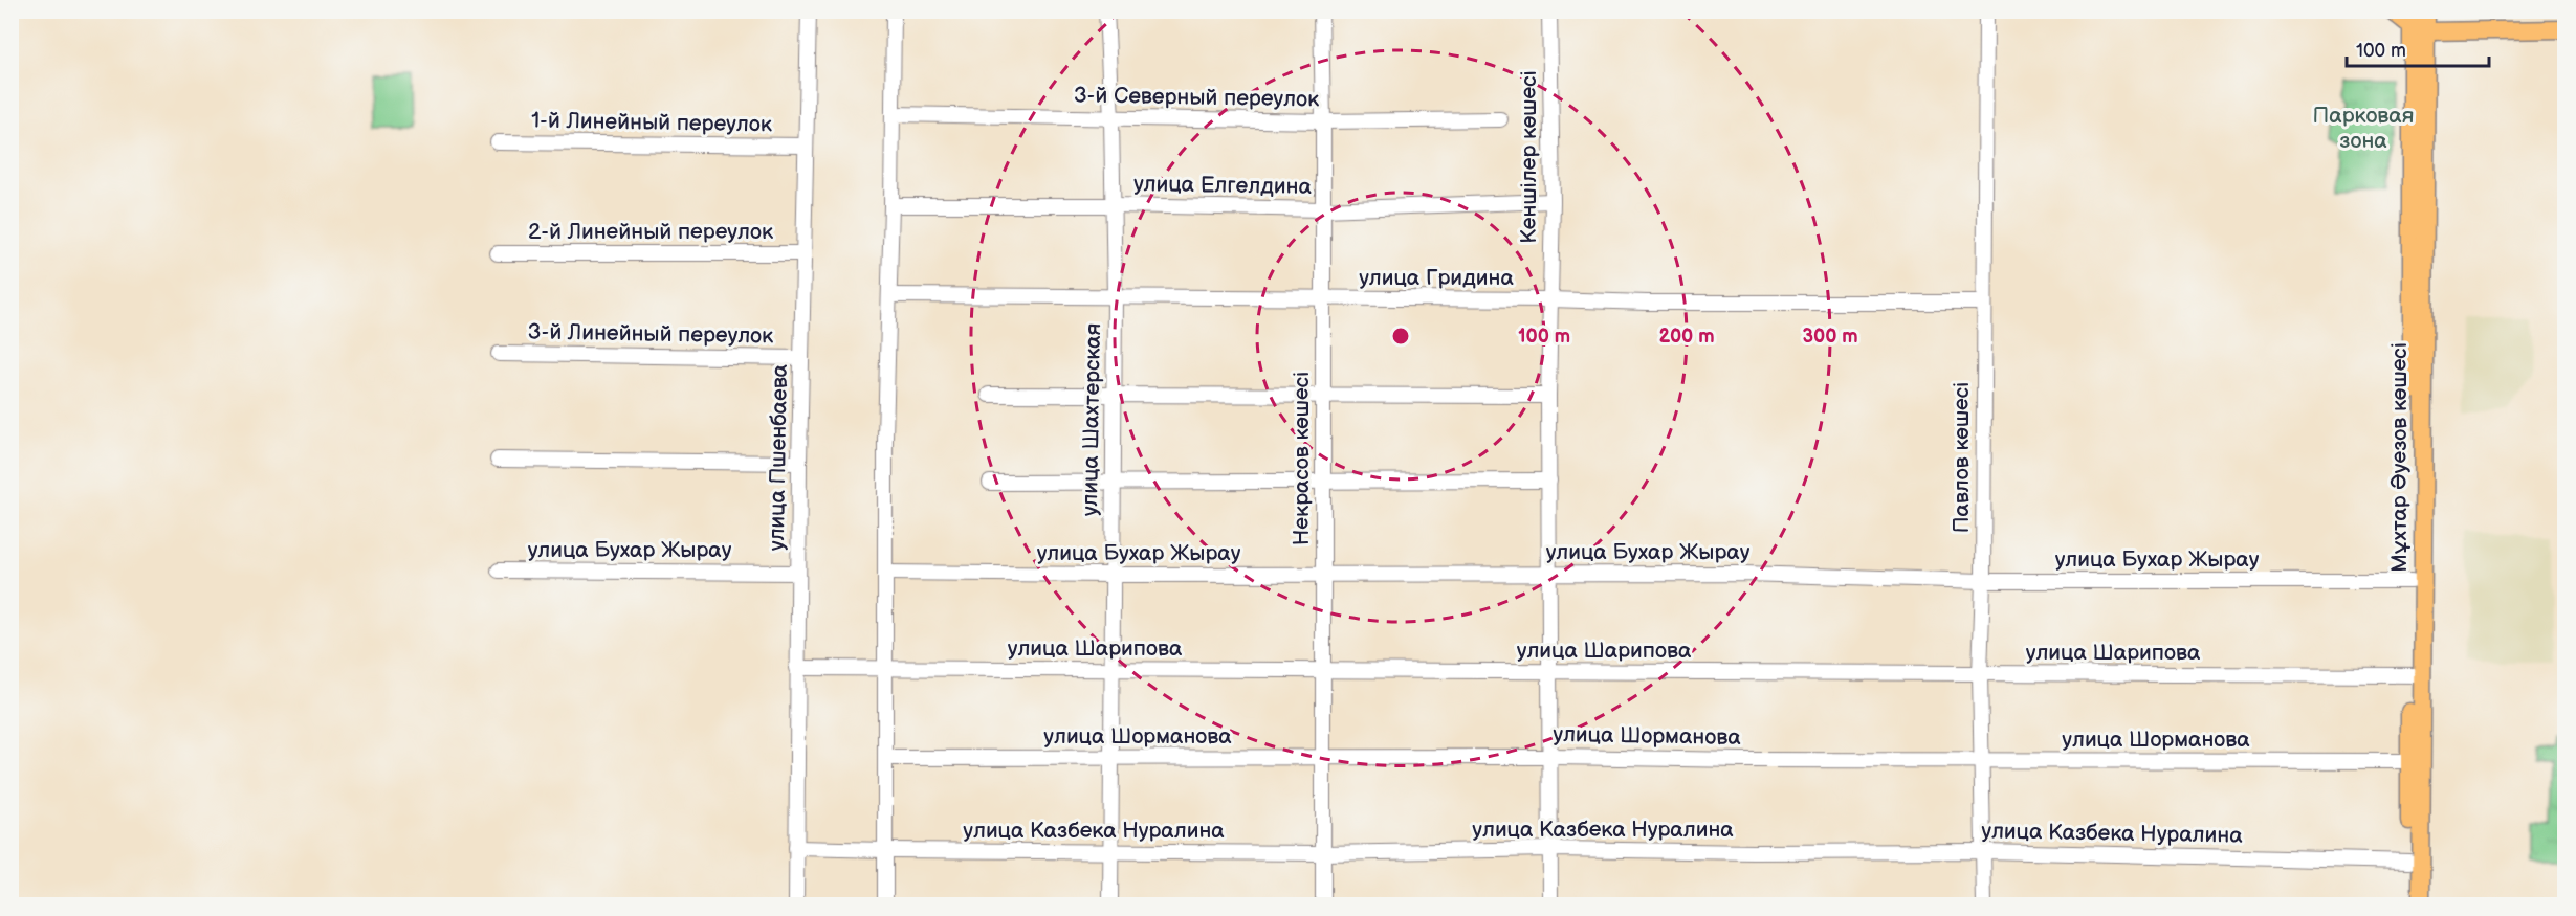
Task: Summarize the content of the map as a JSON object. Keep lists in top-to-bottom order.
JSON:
{
  "streets": {
    "main road": ["Мұхтар Әуезов көшесі"],
    "street": [
      "3-й Северный переулок",
      "1-й Линейный переулок",
      "Кеншілер көшесі",
      "улица Елгелдина",
      "2-й Линейный переулок",
      "улица Гридина",
      "3-й Линейный переулок",
      "улица Шахтерская",
      "улица Пшенбаева",
      "Павлов көшесі",
      "Некрасов көшесі",
      "улица Бухар Жырау",
      "улица Шарипова",
      "улица Шорманова",
      "улица Казбека Нуралина"
    ]
  },
  "crossings": [
    ["3-й Северный переулок", "улица Шахтерская"],
    ["3-й Северный переулок", "Некрасов көшесі"],
    ["1-й Линейный переулок", "улица Пшенбаева"],
    ["Кеншілер көшесі", "улица Елгелдина"],
    ["Кеншілер көшесі", "улица Гридина"],
    ["Кеншілер көшесі", "улица Бухар Жырау"],
    ["Кеншілер көшесі", "улица Шарипова"],
    ["Кеншілер көшесі", "улица Шорманова"],
    ["Кеншілер көшесі", "улица Казбека Нуралина"],
    ["улица Елгелдина", "улица Шахтерская"],
    ["улица Елгелдина", "Некрасов көшесі"],
    ["2-й Линейный переулок", "улица Пшенбаева"],
    ["улица Гридина", "улица Шахтерская"],
    ["улица Гридина", "Павлов көшесі"],
    ["улица Гридина", "Некрасов көшесі"],
    ["3-й Линейный переулок", "улица Пшенбаева"],
    ["улица Шахтерская", "улица Бухар Жырау"],
    ["улица Шахтерская", "улица Шарипова"],
    ["улица Шахтерская", "улица Шорманова"],
    ["улица Шахтерская", "улица Казбека Нуралина"],
    ["улица Пшенбаева", "улица Бухар Жырау"],
    ["улица Пшенбаева", "улица Шарипова"],
    ["улица Пшенбаева", "улица Казбека Нуралина"],
    ["Павлов көшесі", "улица Бухар Жырау"],
    ["Павлов көшесі", "улица Шарипова"],
    ["Павлов көшесі", "улица Шорманова"],
    ["Павлов көшесі", "улица Казбека Нуралина"],
    ["Мұхтар Әуезов көшесі", "улица Бухар Жырау"],
    ["Мұхтар Әуезов көшесі", "улица Шарипова"],
    ["Мұхтар Әуезов көшесі", "улица Шорманова"],
    ["Мұхтар Әуезов көшесі", "улица Казбека Нуралина"],
    ["Некрасов көшесі", "улица Бухар Жырау"],
    ["Некрасов көшесі", "улица Шарипова"],
    ["Некрасов көшесі", "улица Шорманова"],
    ["Некрасов көшесі", "улица Казбека Нуралина"]
  ],
  "parks": ["Парковая зона"],
  "scale_bar": "100 m",
  "rings": ["100 m", "200 m", "300 m"]
}
